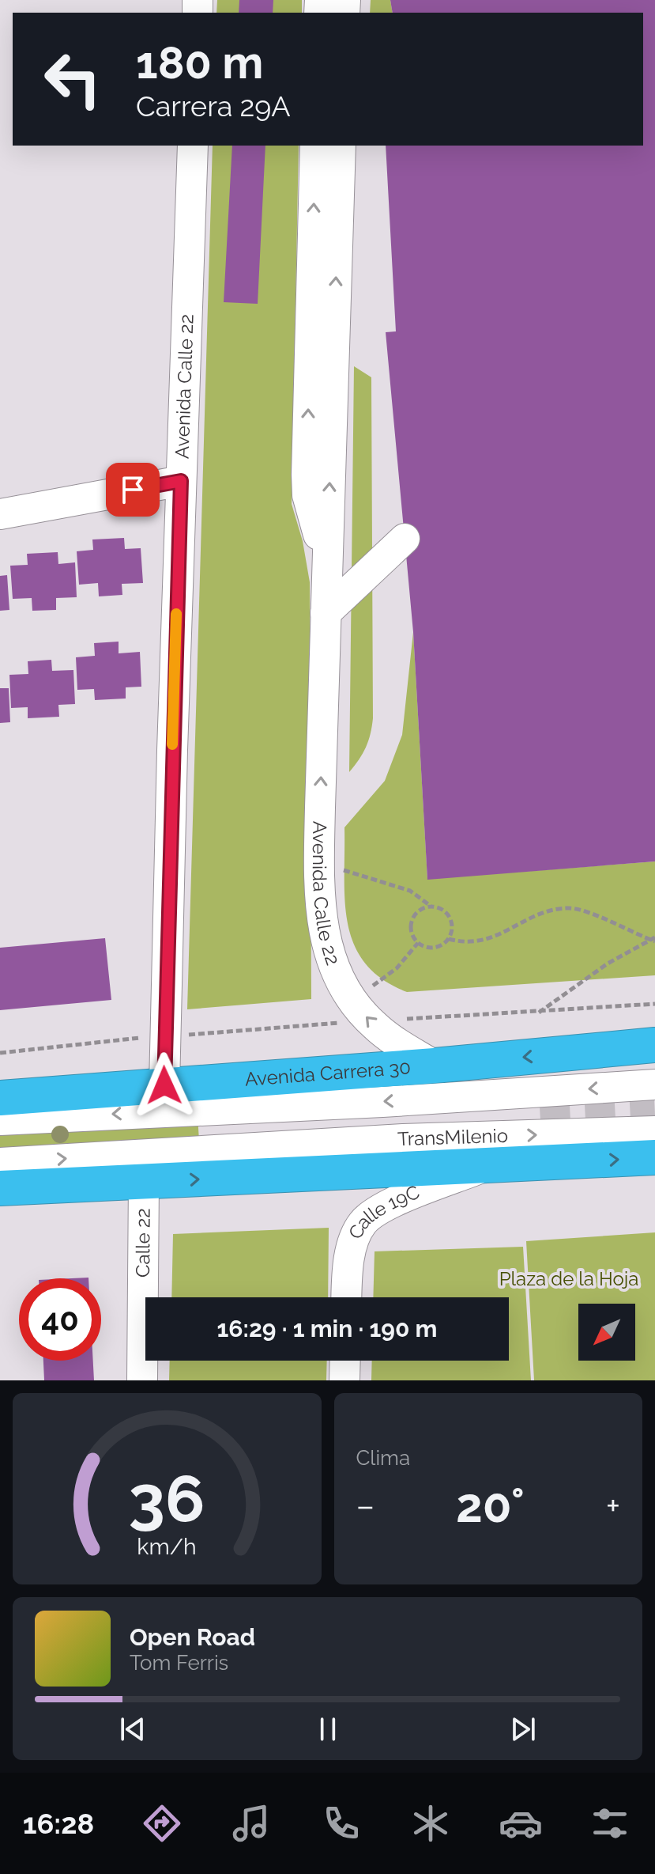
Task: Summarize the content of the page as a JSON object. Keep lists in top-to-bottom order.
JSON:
{
  "streets": {
    "highway": ["Avenida Carrera 30"],
    "street": [
      "Avenida Calle 22",
      "TransMilenio",
      "Calle 19C",
      "Calle 22"
    ]
  },
  "crossings": [
    ["Avenida Calle 22", "Avenida Carrera 30"]
  ],
  "parks": ["Plaza de la Hoja"],
  "north": "bottom left",
  "page": {
    "turn": ["180 m", "Carrera 29A"],
    "limit": "40",
    "trip": "16:29 · 1 min · 190 m",
    "tile": "Clima",
    "heat": ["−", "20°", "+"],
    "song": ["Open Road", "Tom Ferris"],
    "tabs": "16:28",
    "gauge": ["36", "km/h"]
  }
}
